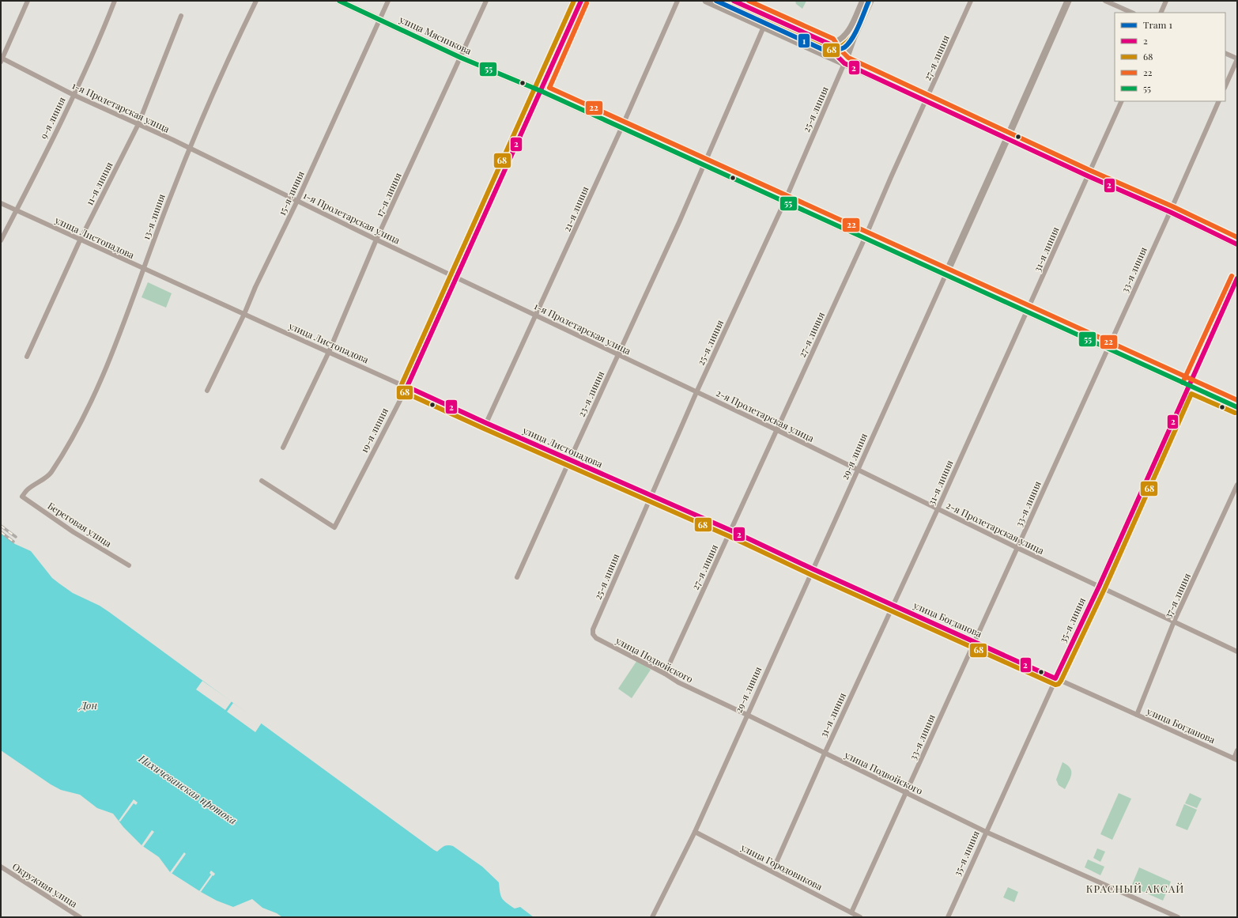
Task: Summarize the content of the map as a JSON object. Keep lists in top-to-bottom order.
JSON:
{
  "streets": {
    "main road": [
      "улица Мясникова",
      "19-я линия",
      "29-я линия",
      "35-я линия"
    ],
    "street": [
      "27-я линия",
      "1-я Пролетарская улица",
      "25-я линия",
      "9-я линия",
      "11-я линия",
      "15-я линия",
      "17-я линия",
      "21-я линия",
      "13-я линия",
      "улица Листопадова",
      "31-я линия",
      "33-я линия",
      "23-я линия",
      "2-я Пролетарская улица",
      "Береговая улица",
      "37-я линия",
      "улица Богданова",
      "улица Подвойского",
      "улица Городовикова",
      "Окружная улица"
    ]
  },
  "crossings": [
    ["улица Мясникова", "27-я линия"],
    ["улица Мясникова", "25-я линия"],
    ["улица Мясникова", "15-я линия"],
    ["улица Мясникова", "17-я линия"],
    ["улица Мясникова", "21-я линия"],
    ["улица Мясникова", "31-я линия"],
    ["улица Мясникова", "33-я линия"],
    ["улица Мясникова", "23-я линия"],
    ["улица Мясникова", "19-я линия"],
    ["улица Мясникова", "29-я линия"],
    ["улица Мясникова", "35-я линия"],
    ["27-я линия", "2-я Пролетарская улица"],
    ["27-я линия", "улица Богданова"],
    ["27-я линия", "улица Подвойского"],
    ["1-я Пролетарская улица", "25-я линия"],
    ["1-я Пролетарская улица", "9-я линия"],
    ["1-я Пролетарская улица", "11-я линия"],
    ["1-я Пролетарская улица", "15-я линия"],
    ["1-я Пролетарская улица", "17-я линия"],
    ["1-я Пролетарская улица", "21-я линия"],
    ["1-я Пролетарская улица", "13-я линия"],
    ["1-я Пролетарская улица", "23-я линия"],
    ["1-я Пролетарская улица", "2-я Пролетарская улица"],
    ["1-я Пролетарская улица", "19-я линия"],
    ["25-я линия", "улица Листопадова"],
    ["25-я линия", "2-я Пролетарская улица"],
    ["25-я линия", "улица Богданова"],
    ["25-я линия", "улица Подвойского"],
    ["9-я линия", "улица Листопадова"],
    ["11-я линия", "улица Листопадова"],
    ["15-я линия", "улица Листопадова"],
    ["17-я линия", "улица Листопадова"],
    ["21-я линия", "улица Листопадова"],
    ["13-я линия", "улица Листопадова"],
    ["13-я линия", "Береговая улица"],
    ["улица Листопадова", "23-я линия"],
    ["улица Листопадова", "19-я линия"],
    ["улица Листопадова", "улица Богданова"],
    ["31-я линия", "2-я Пролетарская улица"],
    ["31-я линия", "улица Богданова"],
    ["31-я линия", "улица Подвойского"],
    ["31-я линия", "улица Городовикова"],
    ["33-я линия", "2-я Пролетарская улица"],
    ["33-я линия", "улица Богданова"],
    ["33-я линия", "улица Подвойского"],
    ["33-я линия", "улица Городовикова"],
    ["2-я Пролетарская улица", "29-я линия"],
    ["2-я Пролетарская улица", "37-я линия"],
    ["2-я Пролетарская улица", "35-я линия"],
    ["29-я линия", "улица Богданова"],
    ["29-я линия", "улица Подвойского"],
    ["29-я линия", "улица Городовикова"],
    ["37-я линия", "улица Богданова"],
    ["улица Богданова", "35-я линия"],
    ["35-я линия", "улица Подвойского"]
  ],
  "districts": ["КРАСНЫЙ АКСАЙ"],
  "water": ["Дон", "Нахичеванская протока"],
  "lines": [
    "tram line 1",
    "transit line 2",
    "transit line 68",
    "transit line 22",
    "transit line 55"
  ],
  "legend": [
    "Tram 1",
    "2",
    "68",
    "22",
    "55"
  ]
}
